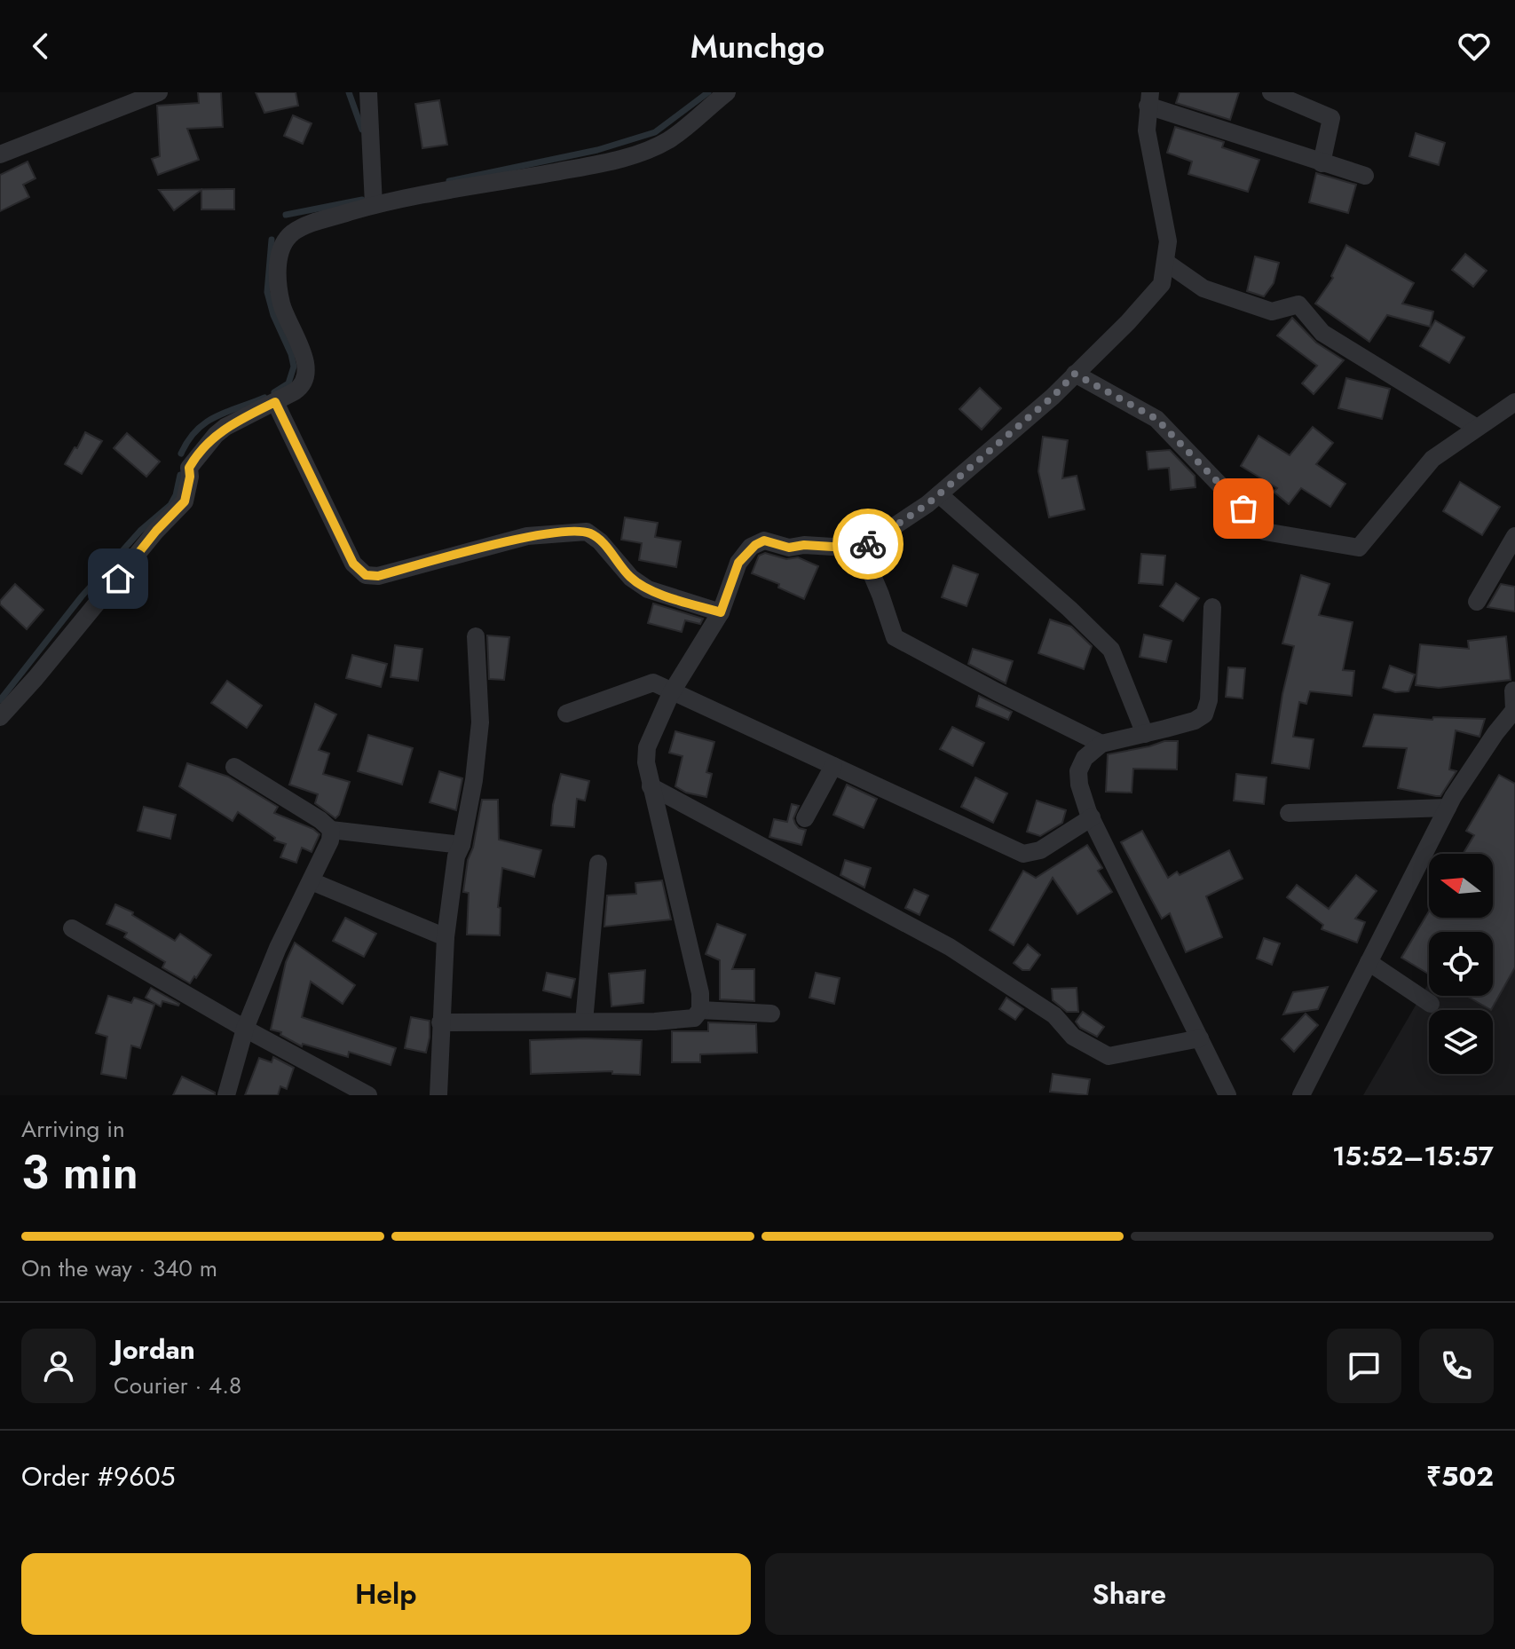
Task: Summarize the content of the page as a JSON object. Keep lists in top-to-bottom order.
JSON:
{
  "north": "left",
  "page": {
    "header": "Munchgo",
    "heading": ["3 min", "Arriving in", "15:52–15:57"],
    "panel": [
      "Jordan",
      "Courier · 4.8",
      "Order #9605",
      "₹502"
    ],
    "bar": "On the way · 340 m",
    "buttons": ["Help", "Share"]
  }
}
